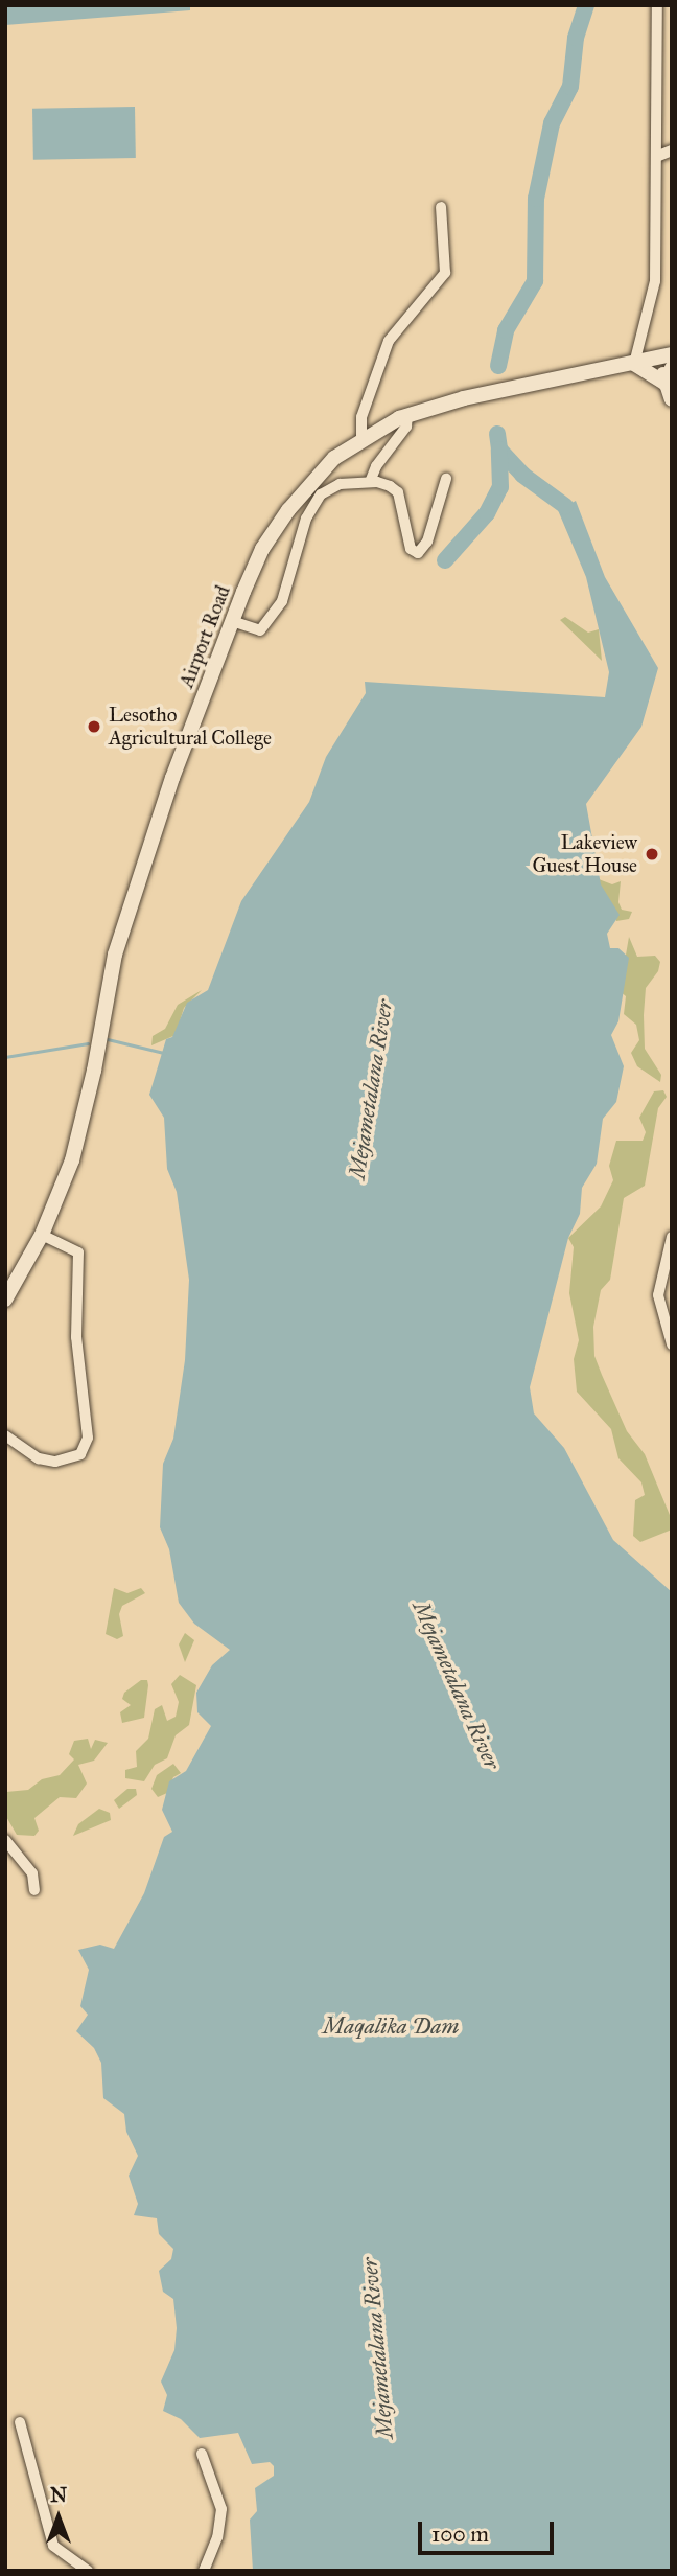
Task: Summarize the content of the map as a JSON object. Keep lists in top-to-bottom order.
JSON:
{
  "streets": {
    "main road": ["Airport Road"]
  },
  "water": ["Mejametalana River", "Maqalika Dam"],
  "places": ["Lesotho Agricultural College", "Lakeview Guest House"],
  "scale_bar": "100 m",
  "north": "top"
}
